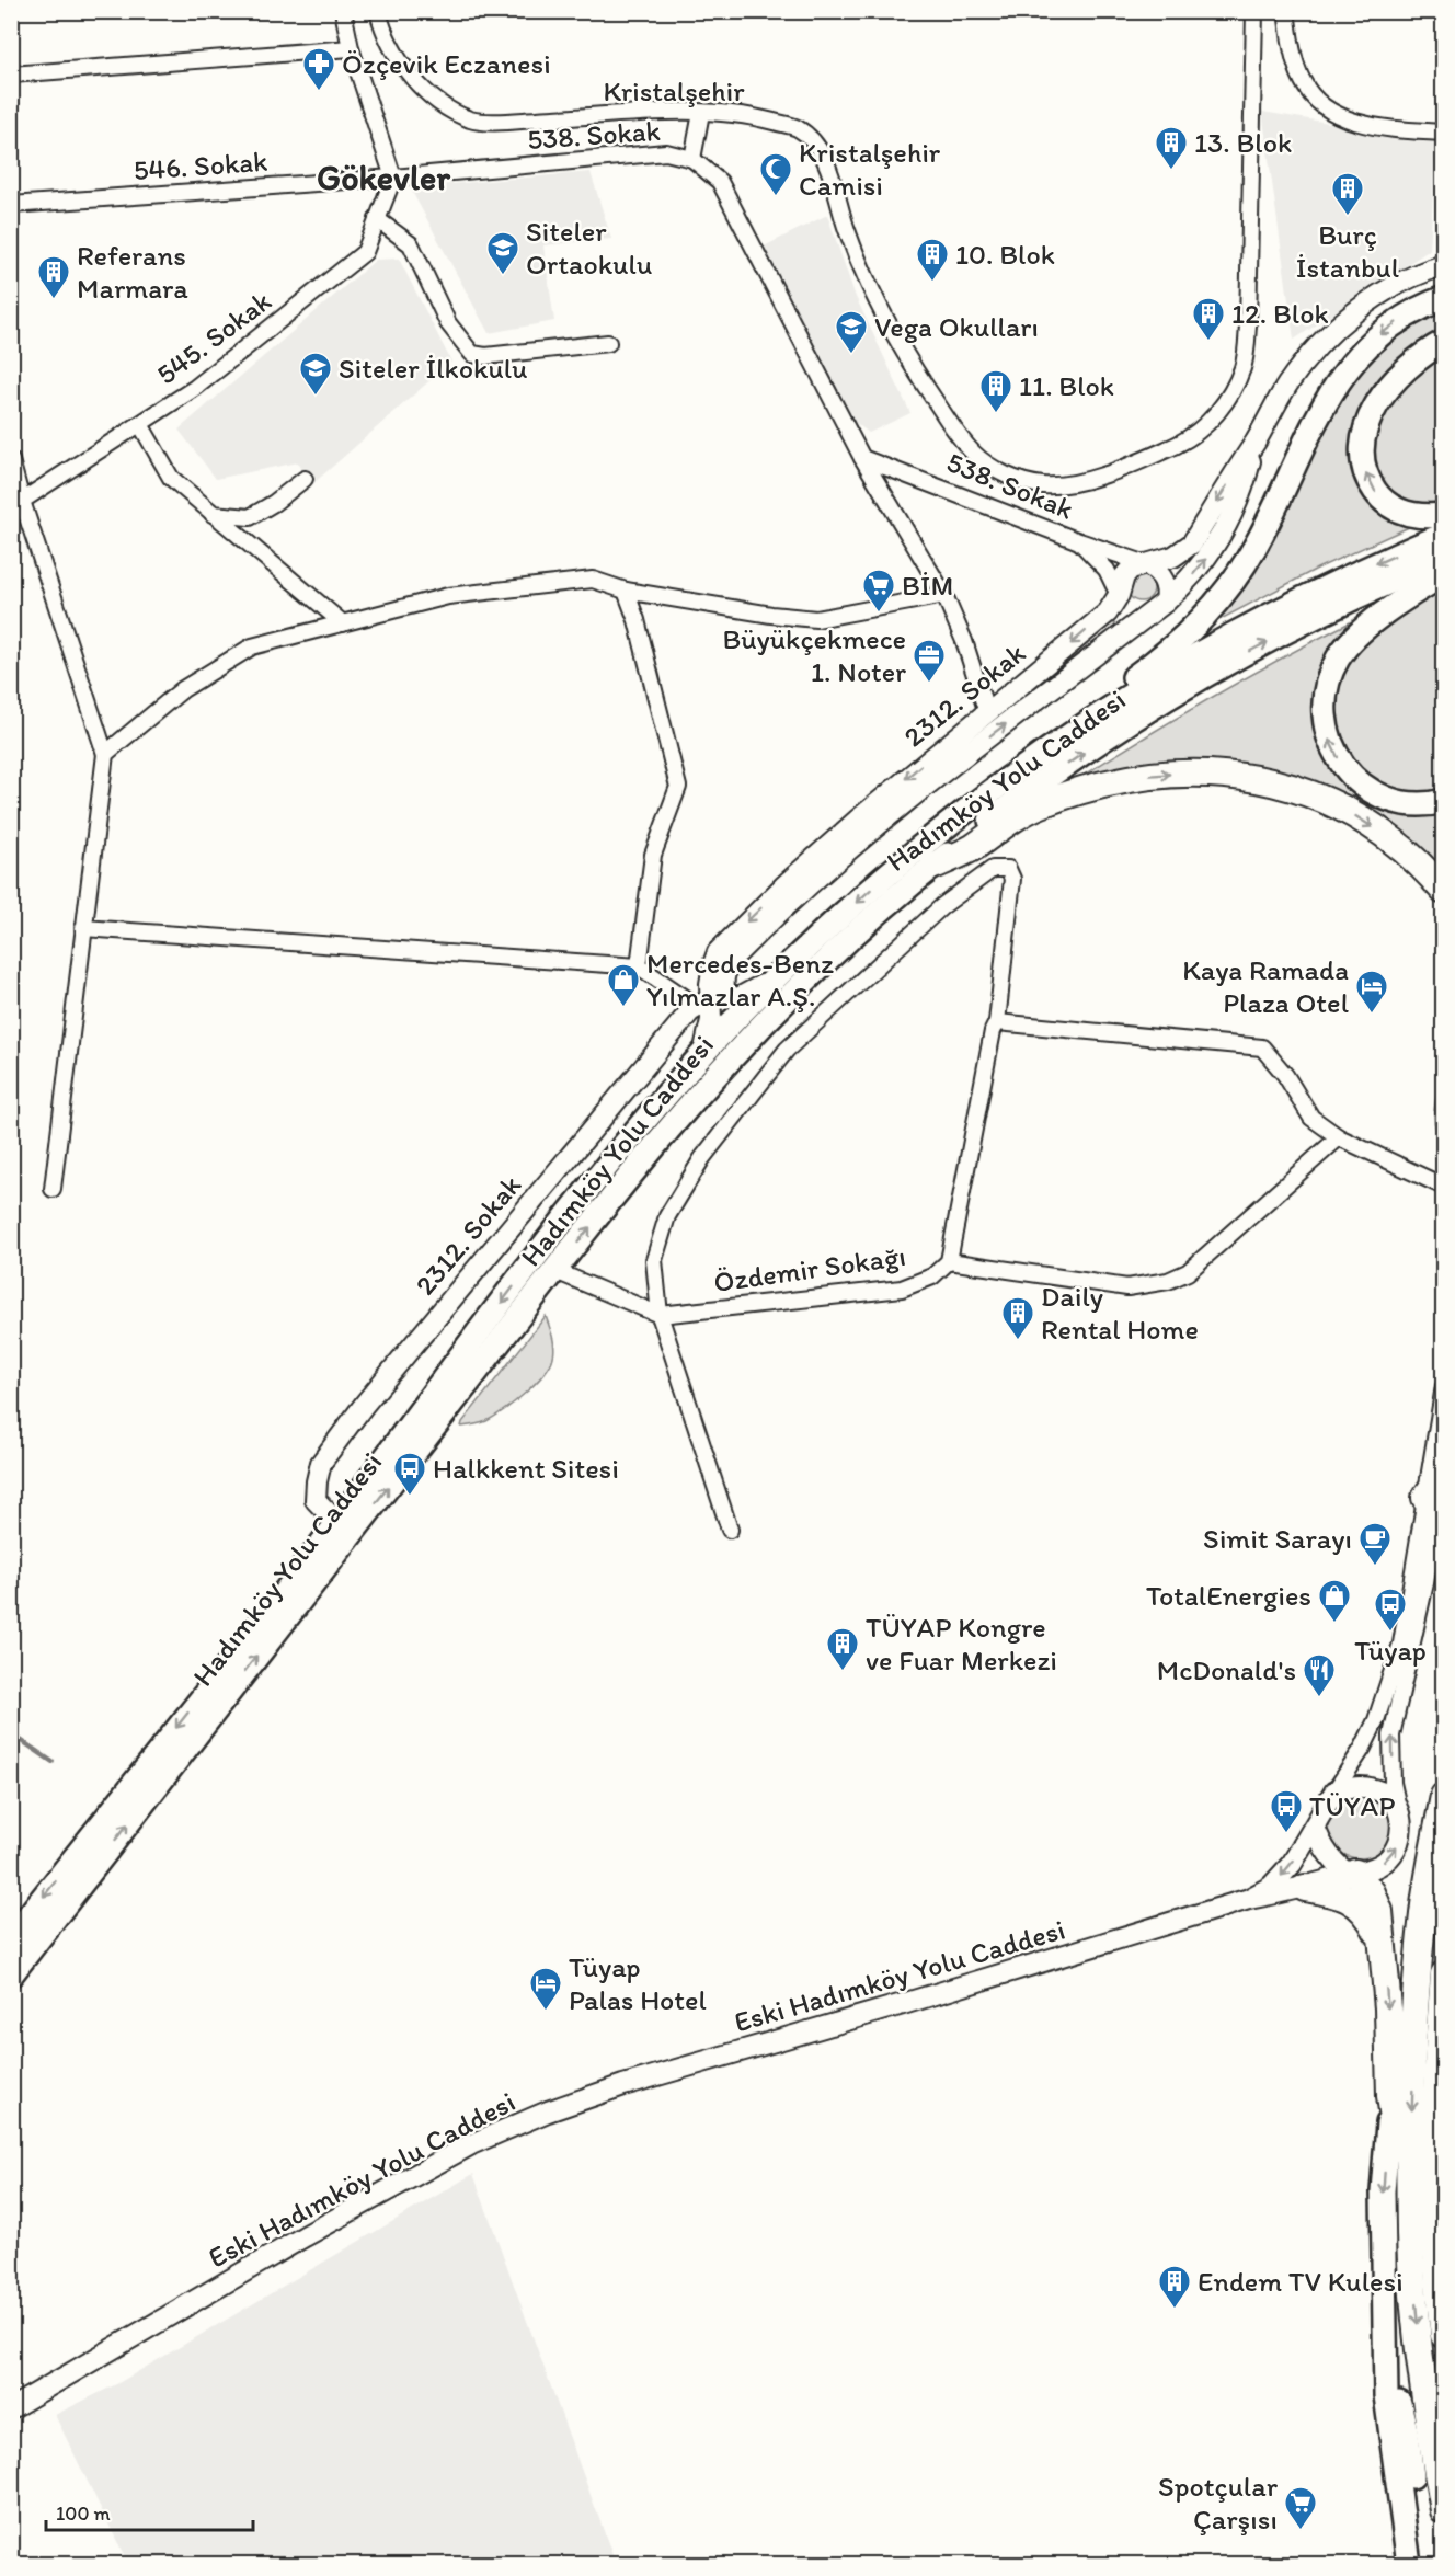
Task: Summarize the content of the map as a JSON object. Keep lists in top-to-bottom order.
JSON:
{
  "streets": {
    "main road": ["Hadımköy Yolu Caddesi"],
    "street": [
      "Kristalşehir",
      "538. Sokak",
      "546. Sokak",
      "545. Sokak",
      "2312. Sokak",
      "Özdemir Sokağı",
      "Eski Hadımköy Yolu Caddesi"
    ]
  },
  "crossings": [
    ["538. Sokak", "546. Sokak"],
    ["538. Sokak", "545. Sokak"],
    ["538. Sokak", "2312. Sokak"],
    ["546. Sokak", "545. Sokak"],
    ["2312. Sokak", "Hadımköy Yolu Caddesi"],
    ["Hadımköy Yolu Caddesi", "Özdemir Sokağı"]
  ],
  "districts": ["Gökevler"],
  "places": {
    "pharmacy": ["Özçevik Eczanesi"],
    "building": [
      "13. Blok",
      "Burç İstanbul",
      "10. Blok",
      "Referans Marmara",
      "12. Blok",
      "11. Blok",
      "Daily Rental Home",
      "TÜYAP Kongre ve Fuar Merkezi",
      "Endem TV Kulesi"
    ],
    "mosque": ["Kristalşehir Camisi"],
    "school or university": ["Siteler Ortaokulu", "Vega Okulları", "Siteler İlkokulu"],
    "supermarket": ["BİM", "Spotçular Çarşısı"],
    "office": ["Büyükçekmece 1. Noter"],
    "shop": ["Mercedes-Benz Yılmazlar A.Ş.", "TotalEnergies"],
    "hotel": ["Kaya Ramada Plaza Otel", "Tüyap Palas Hotel"],
    "bus stop": ["Halkkent Sitesi", "Tüyap", "TÜYAP"],
    "cafe": ["Simit Sarayı"],
    "restaurant": ["McDonald's"]
  },
  "scale_bar": "100 m"
}
